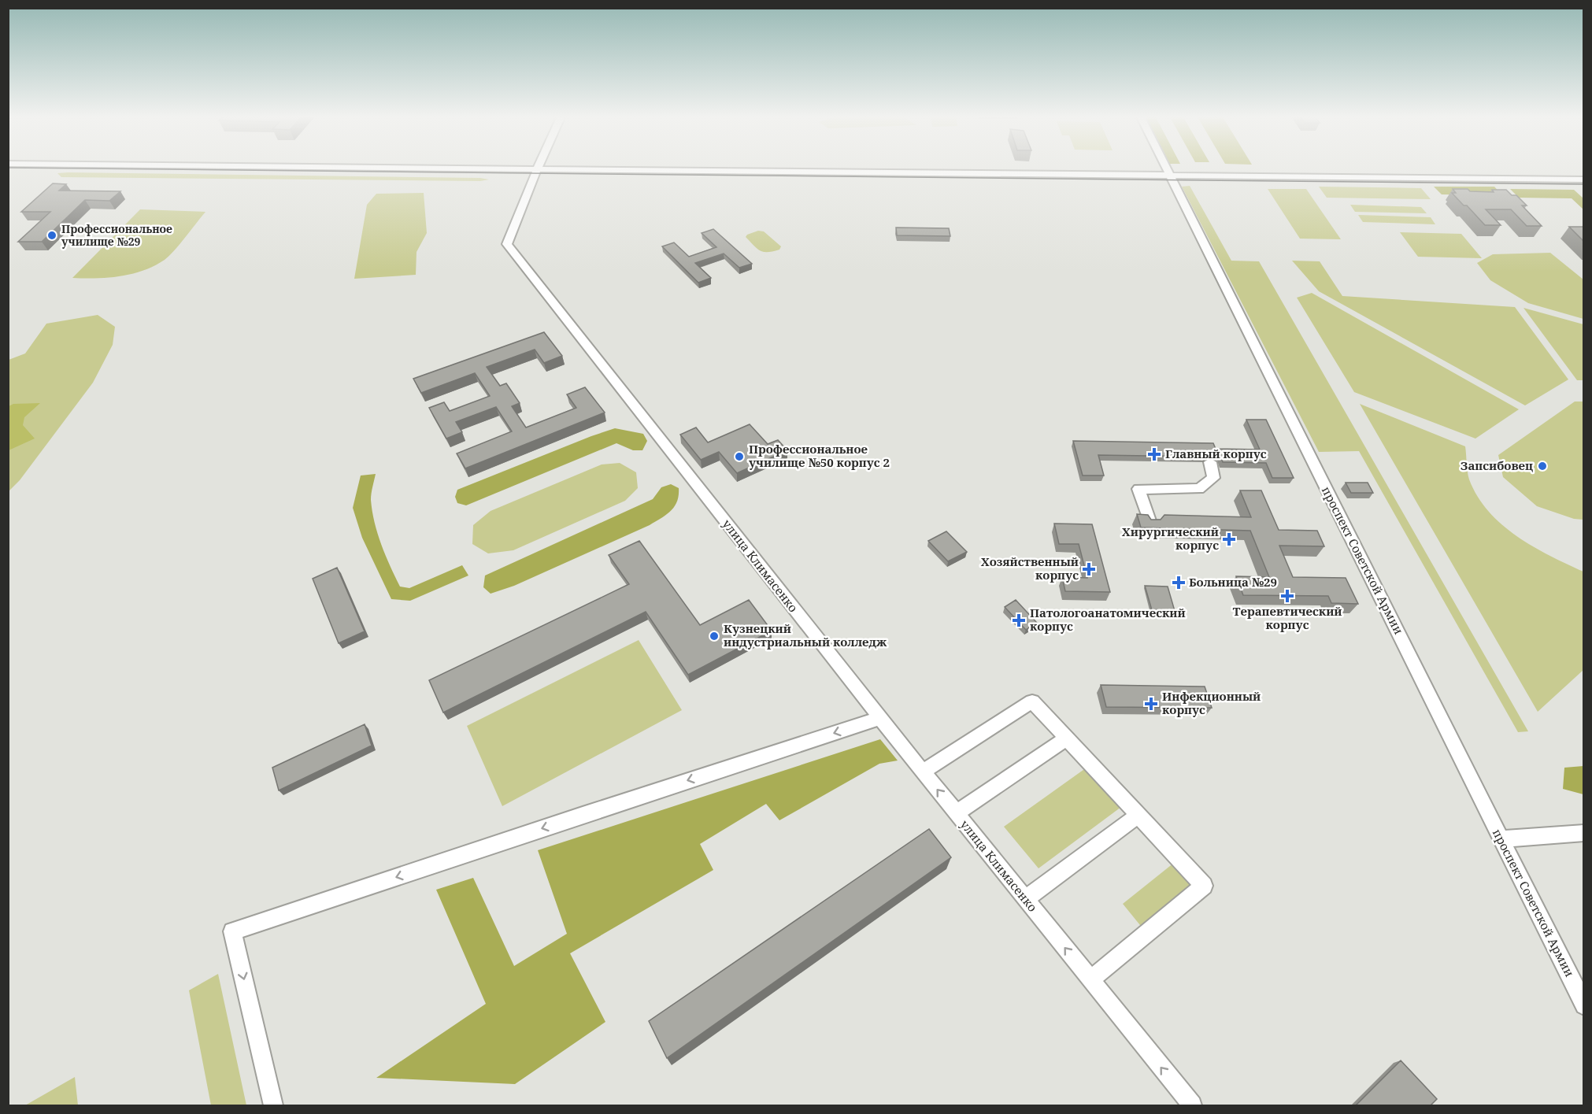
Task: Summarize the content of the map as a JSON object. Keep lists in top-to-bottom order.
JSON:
{
  "streets": {
    "street": ["проспект Советской Армии", "улица Климасенко"]
  },
  "places": {
    "other": [
      "Профессиональное училище №29",
      "Профессиональное училище №50 корпус 2",
      "Запсибовец",
      "Кузнецкий индустриальный колледж"
    ],
    "health": [
      "Главный корпус",
      "Хирургический корпус",
      "Хозяйственный корпус",
      "Больница №29",
      "Терапевтический корпус",
      "Патологоанатомический корпус",
      "Инфекционный корпус"
    ]
  }
}
